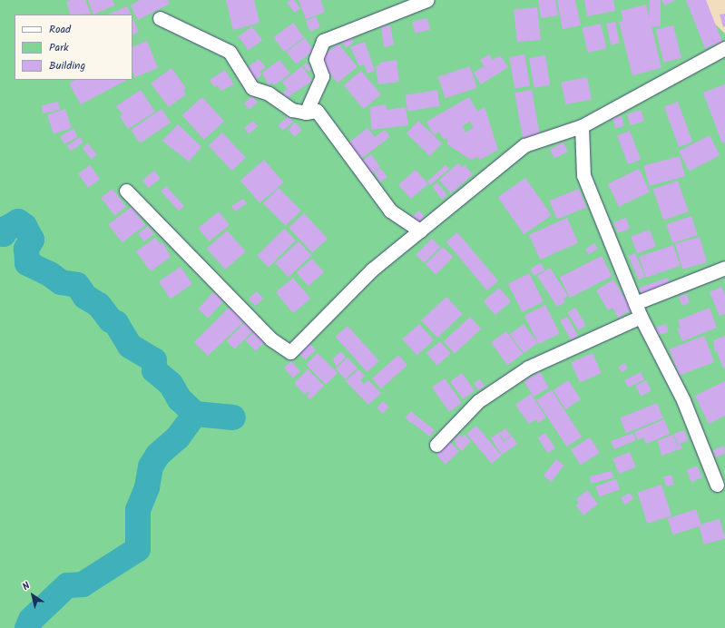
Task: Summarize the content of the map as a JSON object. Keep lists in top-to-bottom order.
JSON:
{
  "legend": ["Road", "Park", "Building"],
  "north": "top left"
}
